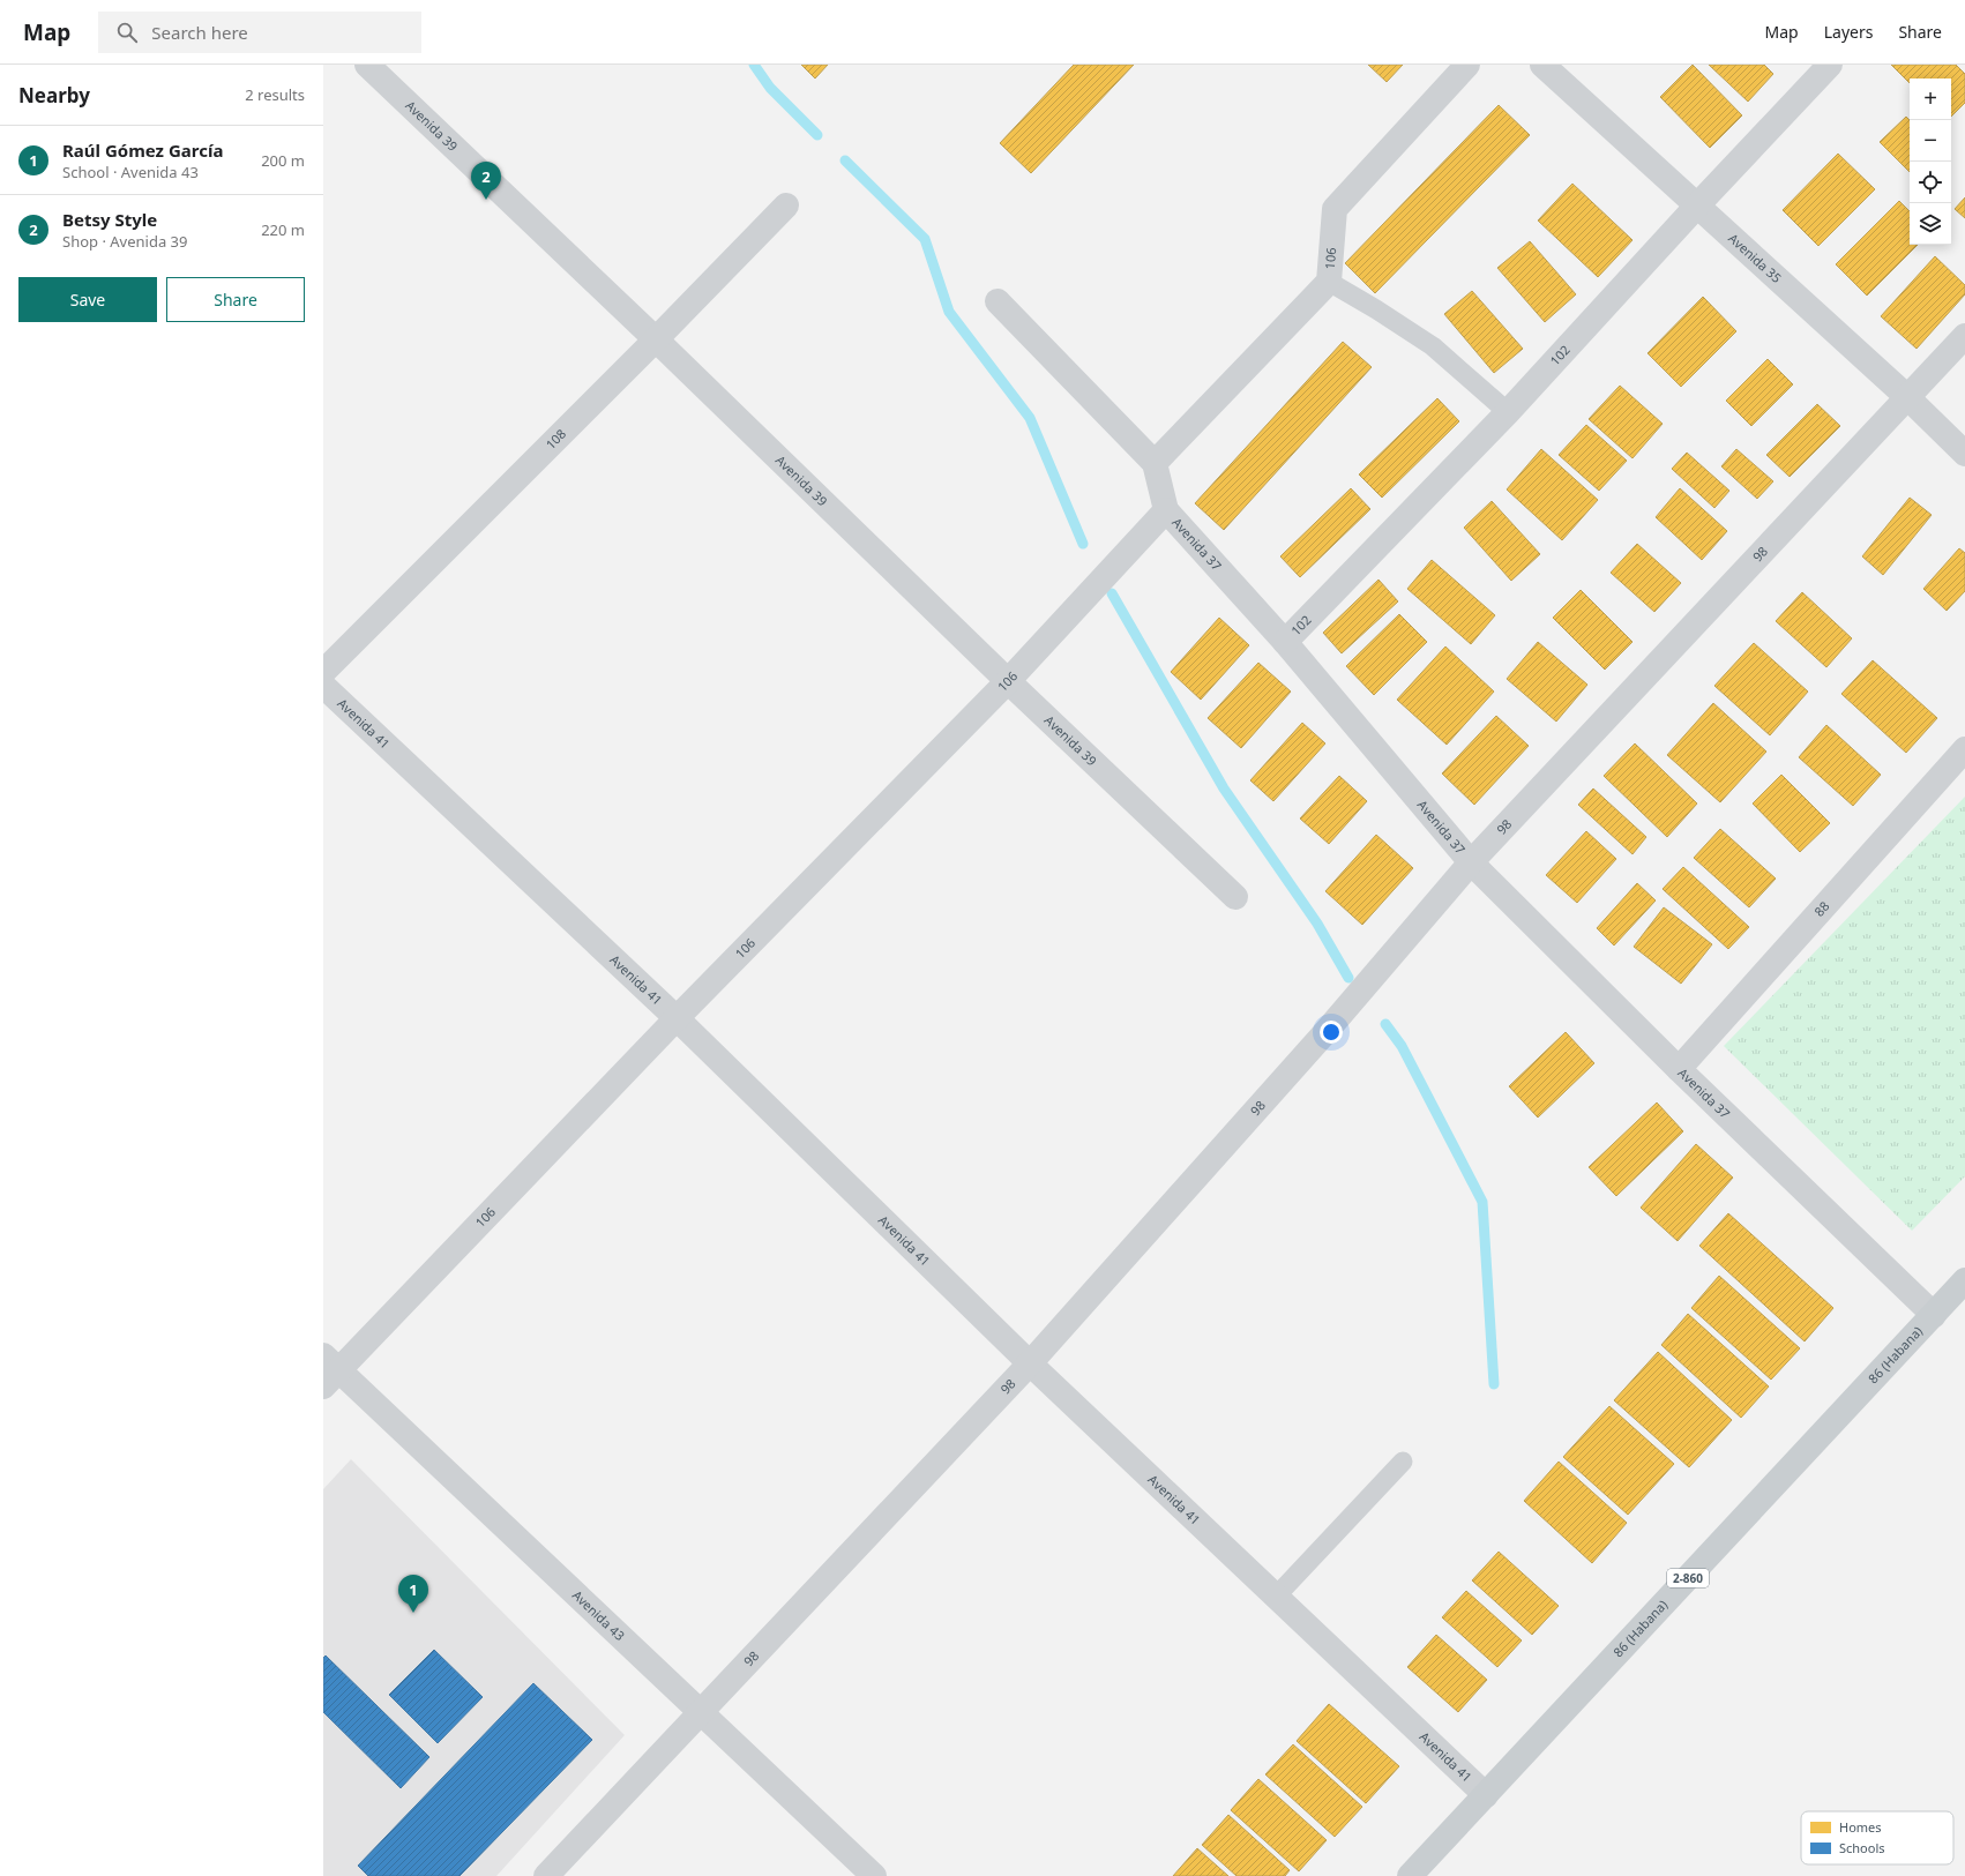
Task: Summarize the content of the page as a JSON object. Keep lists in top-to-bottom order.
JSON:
{
  "streets": {
    "main road": ["86 (Habana)", "2-860"],
    "street": [
      "Avenida 39",
      "Avenida 35",
      "106",
      "102",
      "108",
      "Avenida 37",
      "98",
      "Avenida 41",
      "88",
      "Avenida 43"
    ]
  },
  "crossings": [
    ["Avenida 39", "106"],
    ["Avenida 39", "108"],
    ["Avenida 35", "102"],
    ["Avenida 35", "98"],
    ["106", "Avenida 37"],
    ["106", "Avenida 41"],
    ["106", "Avenida 43"],
    ["102", "Avenida 37"],
    ["Avenida 37", "98"],
    ["Avenida 37", "88"],
    ["Avenida 37", "86 (Habana)"],
    ["98", "Avenida 41"],
    ["98", "Avenida 43"],
    ["Avenida 41", "86 (Habana)"]
  ],
  "legend": ["Homes", "Schools"],
  "page": {
    "header": "Map",
    "search": "Search here",
    "nav": ["Map", "Layers", "Share"],
    "heading": ["Nearby", "2 results"],
    "map_buttons": ["+", "−"],
    "list": [
      {
        "mark": "1",
        "name": "Raúl Gómez García",
        "note": "School · Avenida 43",
        "value": "200 m"
      },
      {
        "mark": "2",
        "name": "Betsy Style",
        "note": "Shop · Avenida 39",
        "value": "220 m"
      }
    ],
    "pins": ["2", "1"],
    "buttons": ["Save", "Share"]
  }
}
